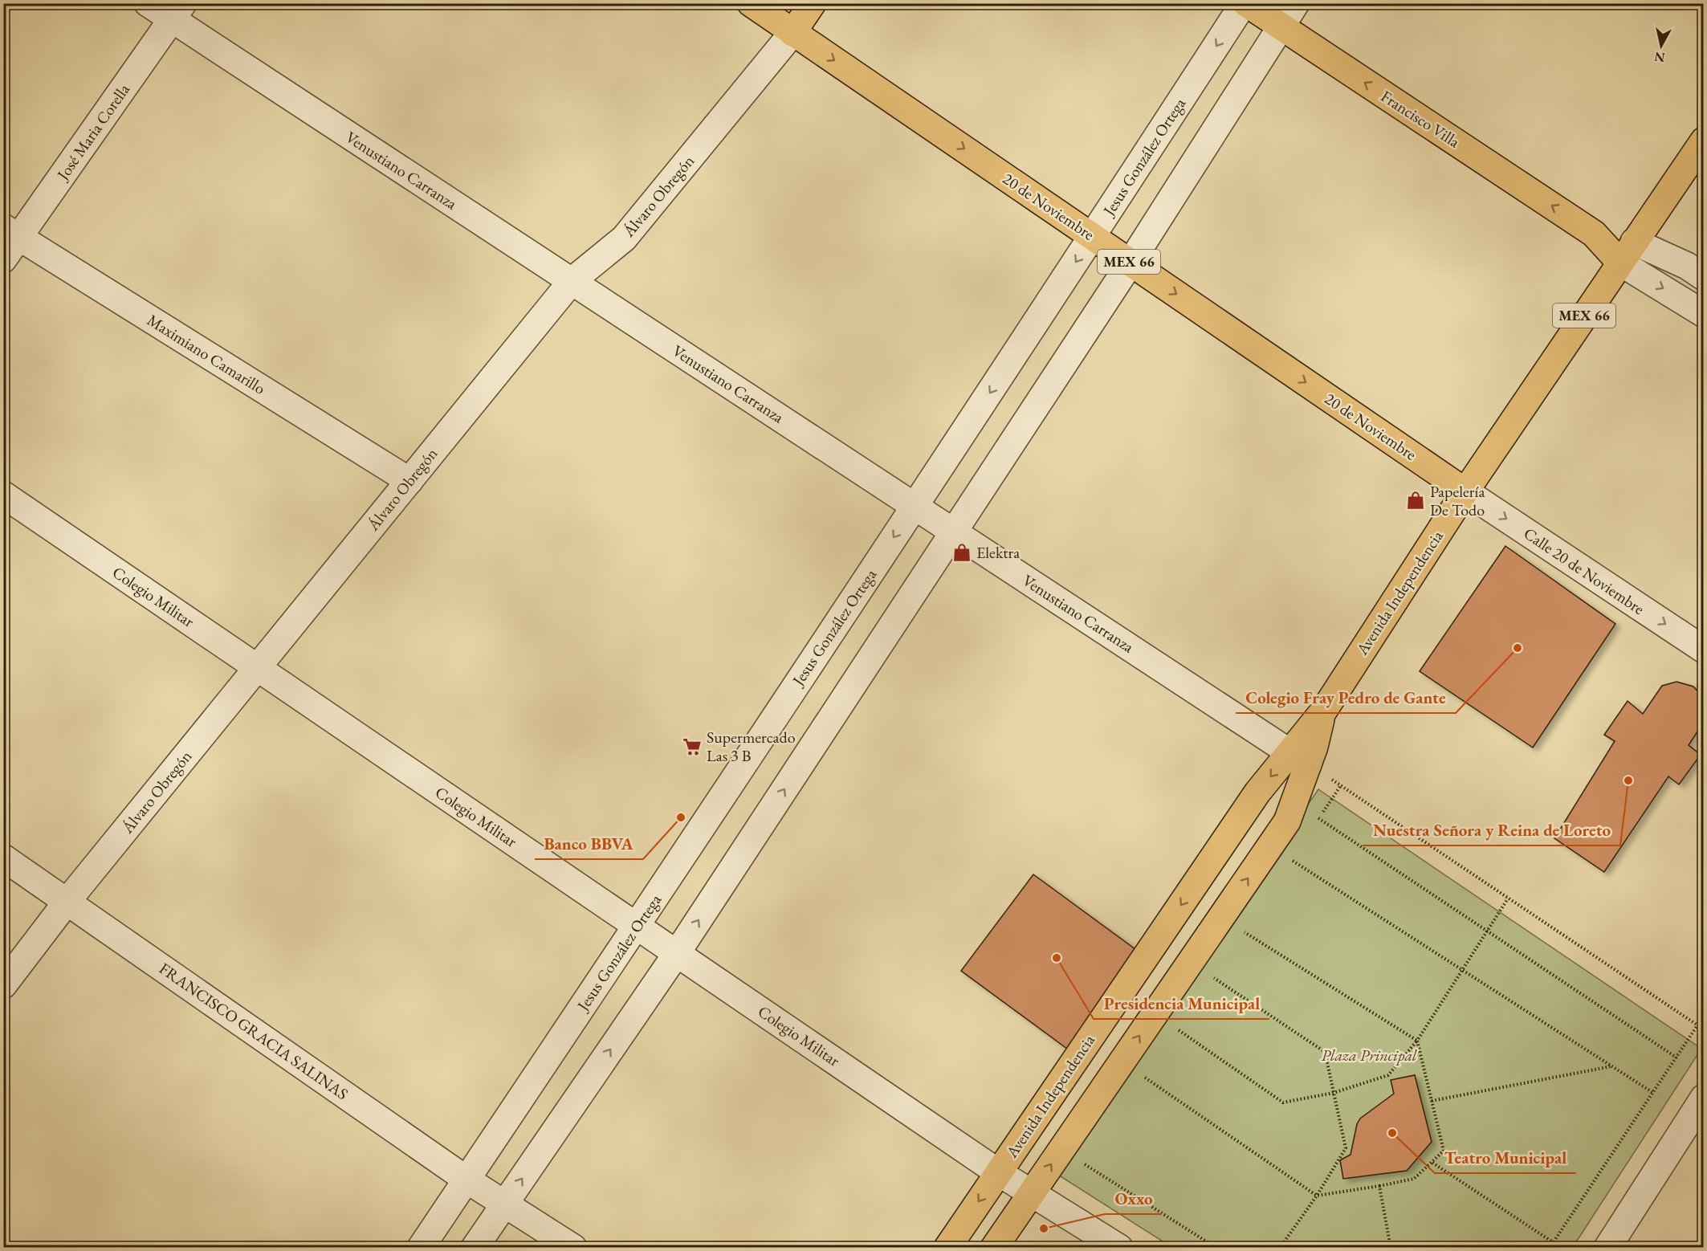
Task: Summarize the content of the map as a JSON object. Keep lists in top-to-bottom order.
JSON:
{
  "streets": {
    "main road": [
      "Francisco Villa",
      "Álvaro Obregón",
      "20 de Noviembre",
      "MEX 66",
      "Avenida Independencia"
    ],
    "street": [
      "José Maria Corella",
      "Jesus González Ortega",
      "Venustiano Carranza",
      "Maximiano Camarillo",
      "Calle 20 de Noviembre",
      "Colegio Militar",
      "FRANCISCO GRACIA SALINAS"
    ]
  },
  "crossings": [
    ["Francisco Villa", "Jesus González Ortega"],
    ["Francisco Villa", "Avenida Independencia"],
    ["José Maria Corella", "Venustiano Carranza"],
    ["José Maria Corella", "Maximiano Camarillo"],
    ["Jesus González Ortega", "Venustiano Carranza"],
    ["Jesus González Ortega", "20 de Noviembre"],
    ["Jesus González Ortega", "Colegio Militar"],
    ["Jesus González Ortega", "FRANCISCO GRACIA SALINAS"],
    ["Venustiano Carranza", "Álvaro Obregón"],
    ["Venustiano Carranza", "Avenida Independencia"],
    ["Álvaro Obregón", "20 de Noviembre"],
    ["Álvaro Obregón", "Maximiano Camarillo"],
    ["Álvaro Obregón", "Colegio Militar"],
    ["Álvaro Obregón", "FRANCISCO GRACIA SALINAS"],
    ["20 de Noviembre", "Calle 20 de Noviembre"],
    ["20 de Noviembre", "Avenida Independencia"],
    ["Calle 20 de Noviembre", "Avenida Independencia"],
    ["Avenida Independencia", "Colegio Militar"]
  ],
  "one_way": ["Francisco Villa", "20 de Noviembre", "Calle 20 de Noviembre"],
  "parks": ["Plaza Principal"],
  "places": {
    "shop": ["Papelería De Todo", "Elektra"],
    "other": [
      "Colegio Fray Pedro de Gante",
      "Nuestra Señora y Reina de Loreto",
      "Banco BBVA",
      "Presidencia Municipal",
      "Teatro Municipal",
      "Oxxo"
    ],
    "supermarket": ["Supermercado Las 3 B"]
  },
  "north": "bottom"
}
